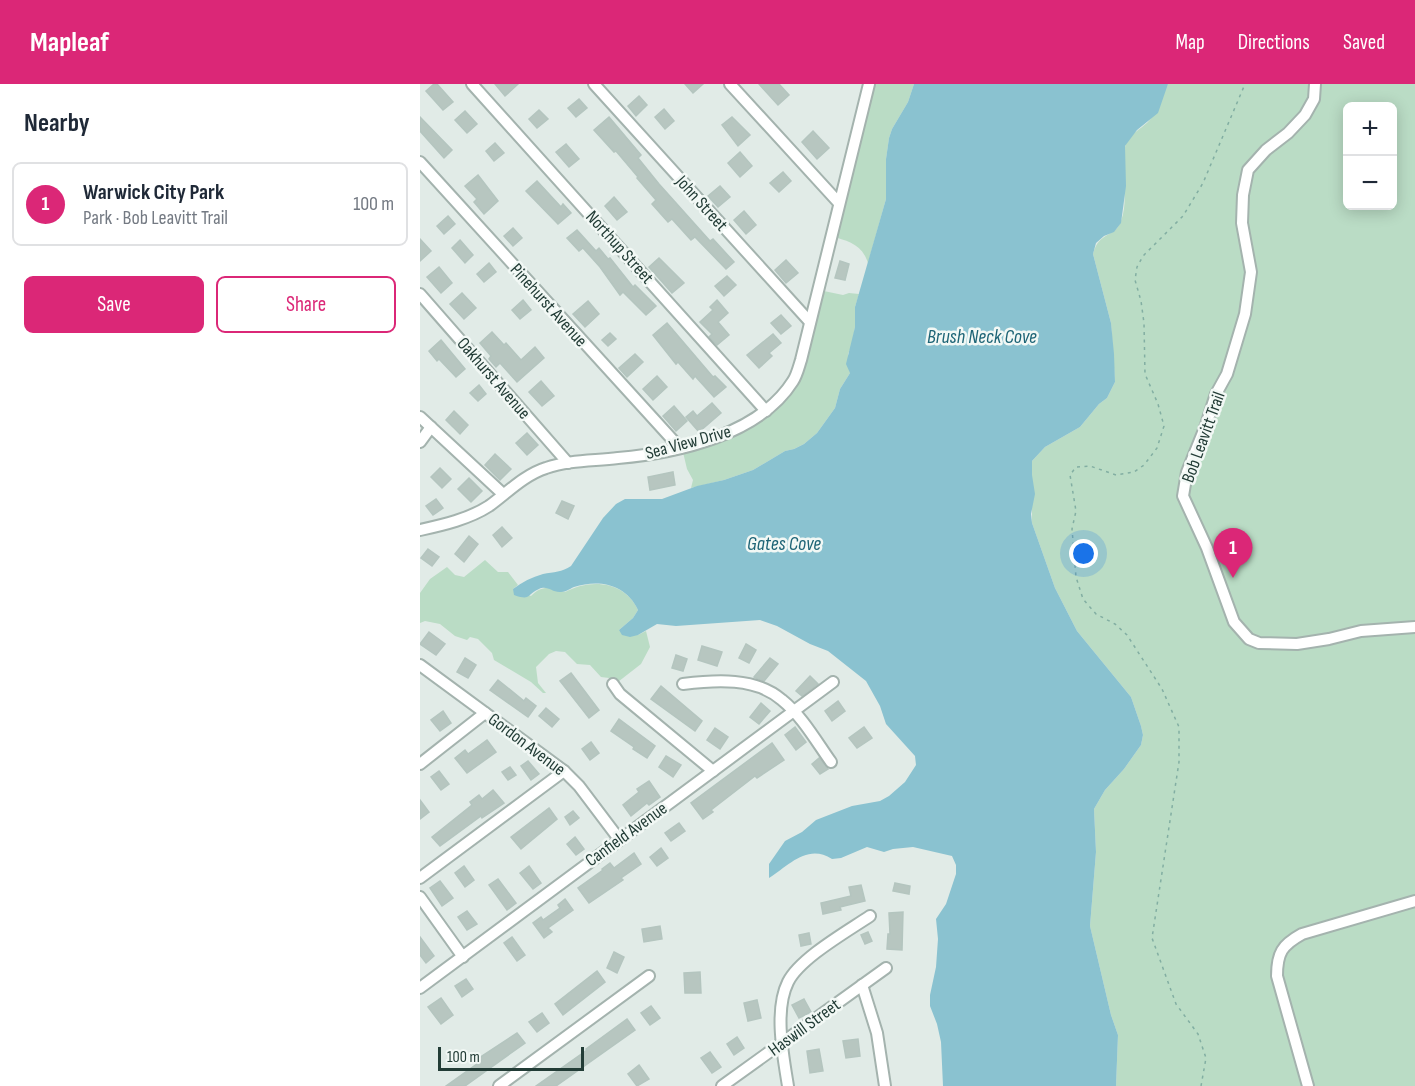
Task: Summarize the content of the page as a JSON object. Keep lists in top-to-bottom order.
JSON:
{
  "streets": {
    "street": [
      "John Street",
      "Northup Street",
      "Pinehurst Avenue",
      "Oakhurst Avenue",
      "Bob Leavitt Trail",
      "Sea View Drive",
      "Gordon Avenue",
      "Canfield Avenue",
      "Haswill Street"
    ]
  },
  "crossings": [
    ["John Street", "Sea View Drive"],
    ["Northup Street", "Sea View Drive"],
    ["Pinehurst Avenue", "Sea View Drive"],
    ["Oakhurst Avenue", "Sea View Drive"],
    ["Gordon Avenue", "Canfield Avenue"]
  ],
  "water": ["Brush Neck Cove", "Gates Cove"],
  "scale_bar": "100 m",
  "page": {
    "header": "Mapleaf",
    "nav": ["Map", "Directions", "Saved"],
    "heading": "Nearby",
    "map_buttons": ["+", "−"],
    "list": [
      {
        "mark": "1",
        "name": "Warwick City Park",
        "note": "Park · Bob Leavitt Trail",
        "value": "100 m"
      }
    ],
    "buttons": ["Save", "Share"],
    "pins": "1",
    "scale": "100 m"
  }
}
